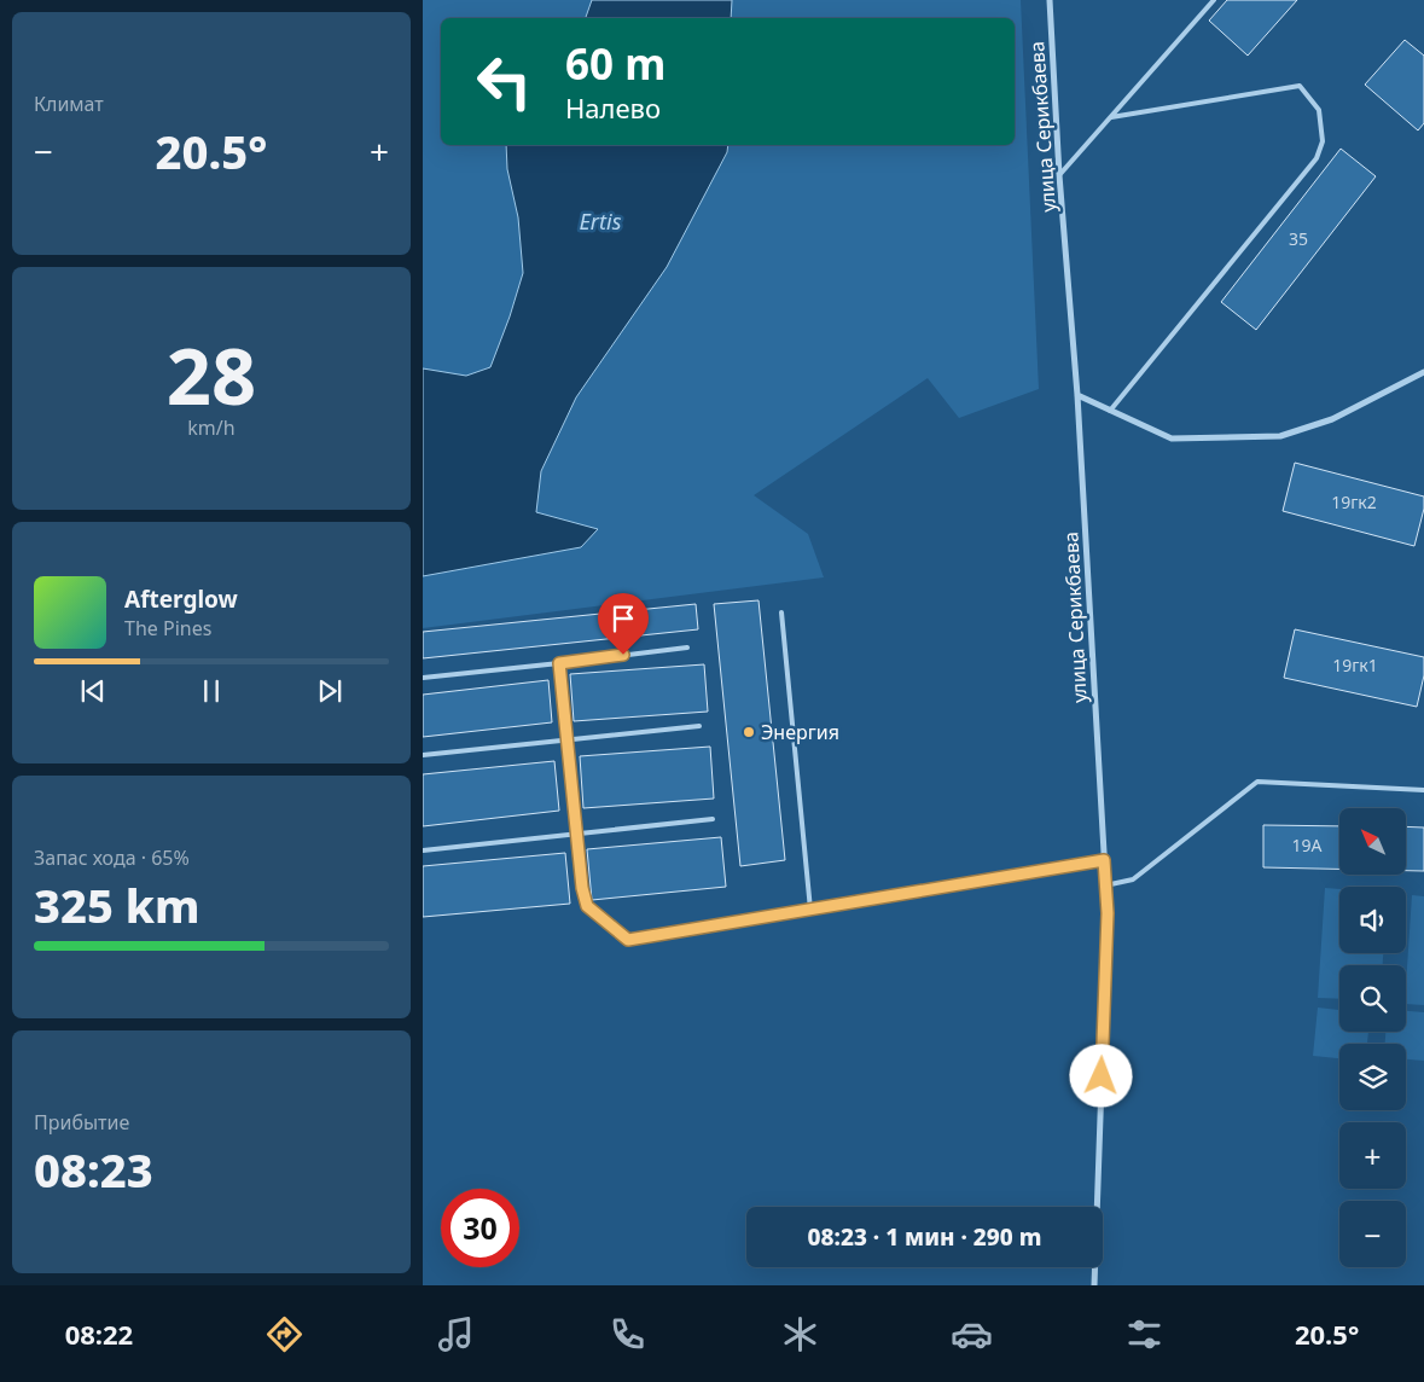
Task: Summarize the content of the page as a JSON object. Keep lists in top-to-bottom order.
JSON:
{
  "streets": {
    "street": ["улица Серикбаева"]
  },
  "water": ["Ertis"],
  "places": ["Энергия"],
  "house_numbers": [
    "35",
    "19гк2",
    "19гк1",
    "19А"
  ],
  "north": "top left",
  "page": {
    "tile": [
      "Климат",
      ["28", "km/h"],
      ["Запас хода · 65%", "325 km"],
      ["Прибытие", "08:23"]
    ],
    "turn": ["60 m", "Налево"],
    "heat": ["−", "20.5°", "+"],
    "song": ["Afterglow", "The Pines"],
    "map_buttons": ["+", "−"],
    "limit": "30",
    "trip": "08:23 · 1 мин · 290 m",
    "tabs": ["08:22", "20.5°"]
  }
}
